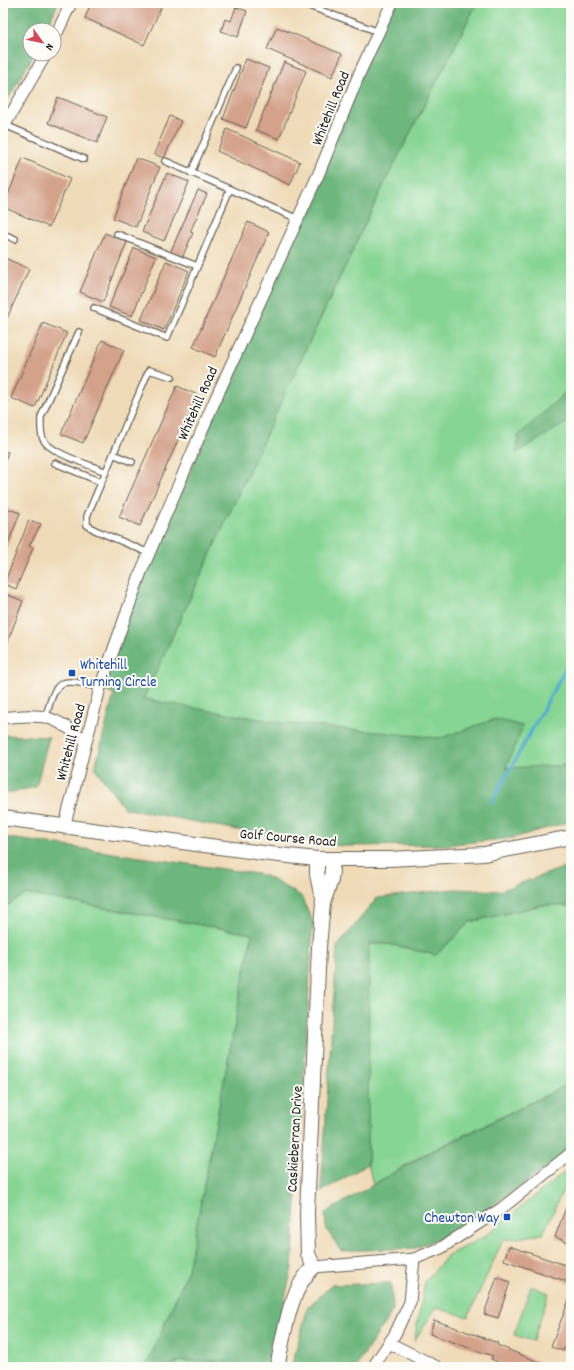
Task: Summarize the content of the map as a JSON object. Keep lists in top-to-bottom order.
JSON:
{
  "streets": {
    "street": ["Whitehill Road", "Golf Course Road", "Caskieberran Drive"]
  },
  "crossings": [
    ["Whitehill Road", "Golf Course Road"],
    ["Golf Course Road", "Caskieberran Drive"]
  ],
  "places": {
    "transit": ["Whitehill Turning Circle", "Chewton Way"]
  },
  "north": "bottom right"
}
